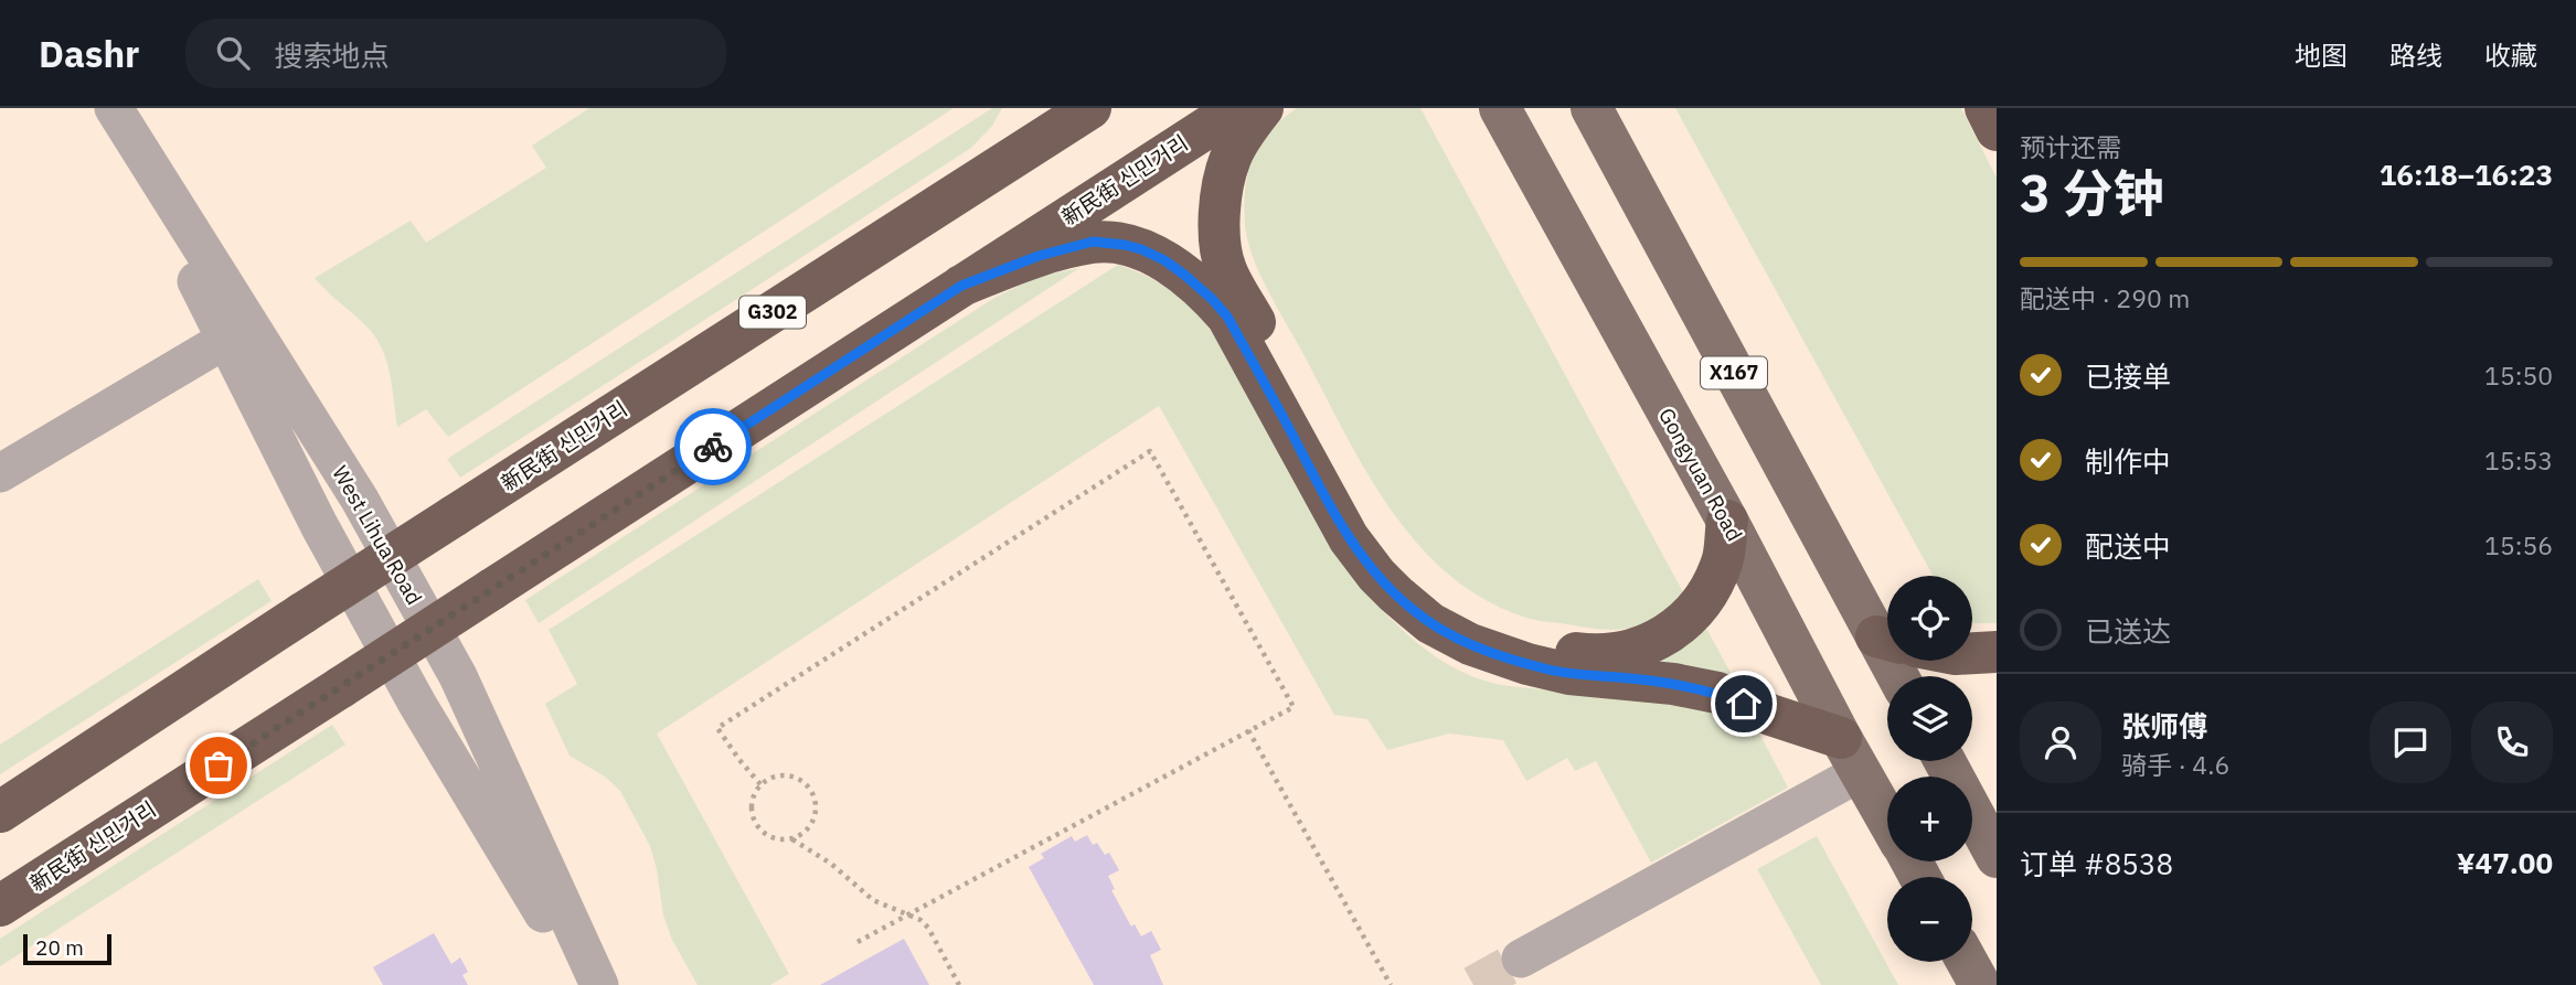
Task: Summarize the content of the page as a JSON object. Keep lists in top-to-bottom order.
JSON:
{
  "streets": {
    "highway": ["新民街 신민거리", "G302"],
    "main road": ["X167", "Gongyuan Road"],
    "street": ["West Lihua Road"]
  },
  "scale_bar": "20 m",
  "page": {
    "header": "Dashr",
    "search": "搜索地点",
    "nav": ["地图", "路线", "收藏"],
    "heading": ["3 分钟", "预计还需", "16:18–16:23"],
    "panel": [
      "张师傅",
      "骑手 · 4.6",
      "订单 #8538",
      "¥47.00"
    ],
    "bar": "配送中 · 290 m",
    "list": [
      ["已接单", "15:50"],
      ["制作中", "15:53"],
      ["配送中", "15:56"],
      "已送达"
    ],
    "map_buttons": ["+", "−"],
    "scale": "20 m"
  }
}
